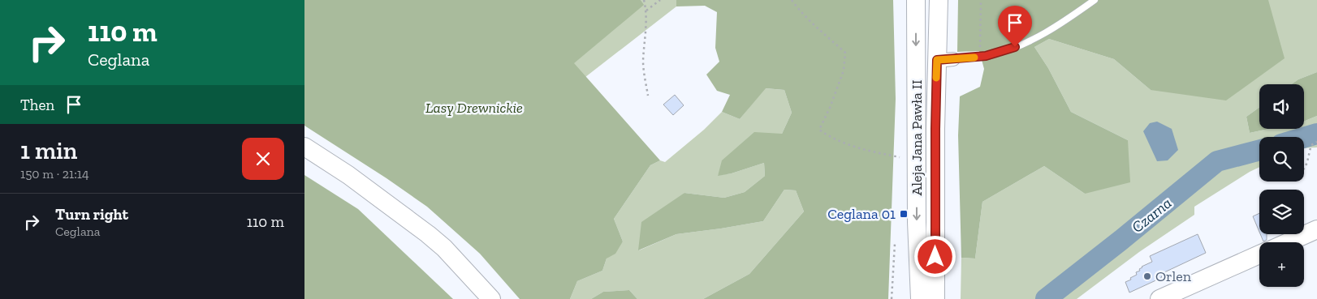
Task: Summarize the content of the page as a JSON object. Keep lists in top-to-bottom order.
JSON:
{
  "streets": {
    "main road": ["Aleja Jana Pawła II"]
  },
  "water": ["Czarna"],
  "parks": ["Lasy Drewnickie"],
  "places": {
    "transit": ["Ceglana 01"],
    "other": ["Orlen"]
  },
  "page": {
    "turn": ["110 m", "Ceglana"],
    "map_buttons": "+",
    "then": "Then",
    "heading": ["1 min", "150 m · 21:14"],
    "list": [
      {
        "name": "Turn right",
        "note": "Ceglana",
        "value": "110 m"
      }
    ]
  }
}
